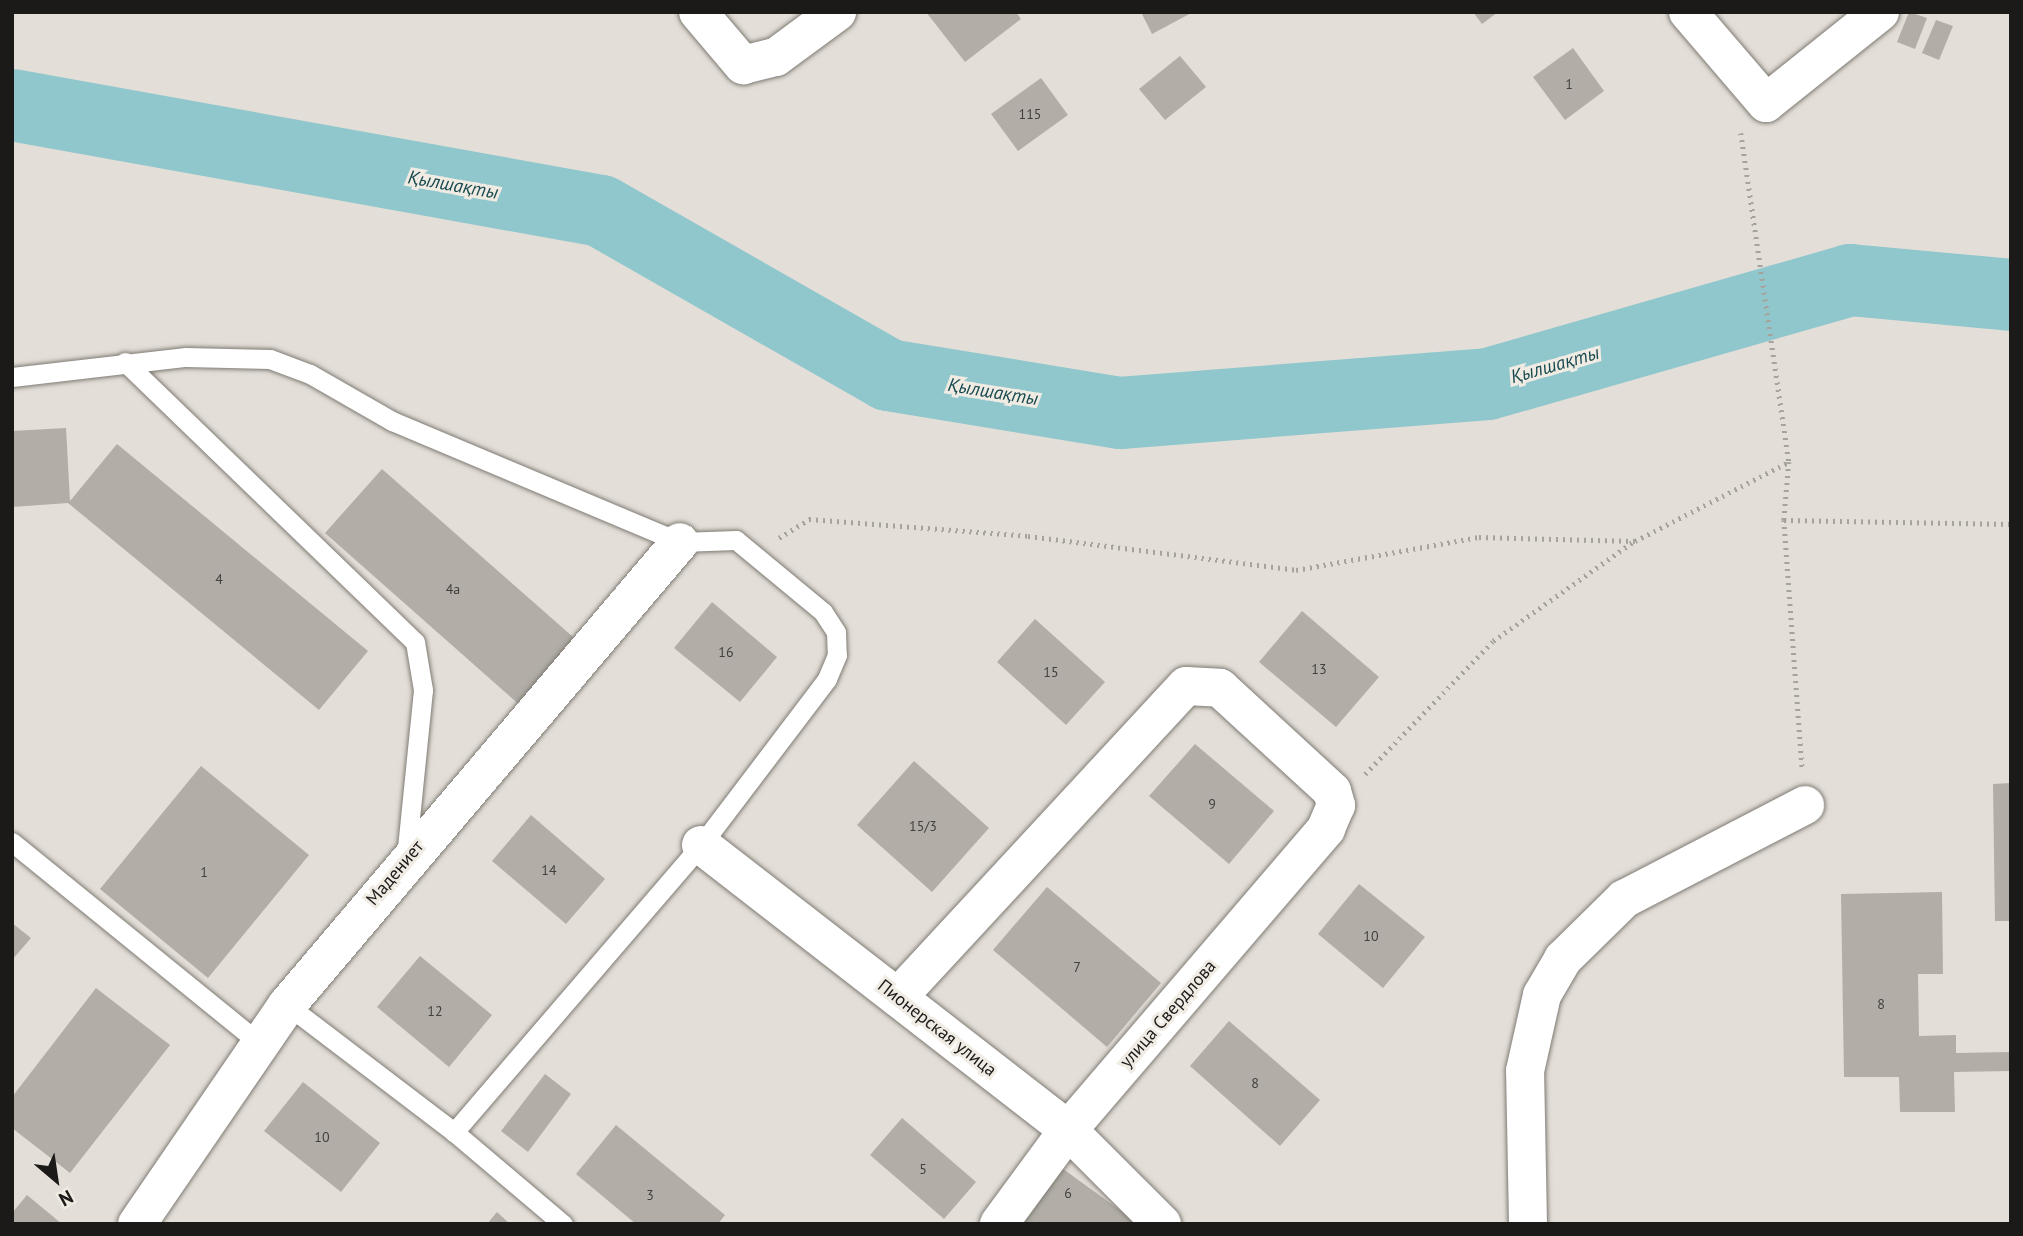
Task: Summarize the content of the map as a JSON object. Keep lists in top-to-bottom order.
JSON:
{
  "streets": {
    "street": ["Мадениет", "улица Свердлова", "Пионерская улица"]
  },
  "crossings": [
    ["улица Свердлова", "Пионерская улица"]
  ],
  "water": ["Қылшақты"],
  "house_numbers": [
    "1",
    "115",
    "4",
    "4а",
    "16",
    "13",
    "15",
    "9",
    "15/3",
    "14",
    "1",
    "10",
    "7",
    "8",
    "12",
    "8",
    "10",
    "5",
    "6",
    "3"
  ],
  "north": "bottom right"
}
